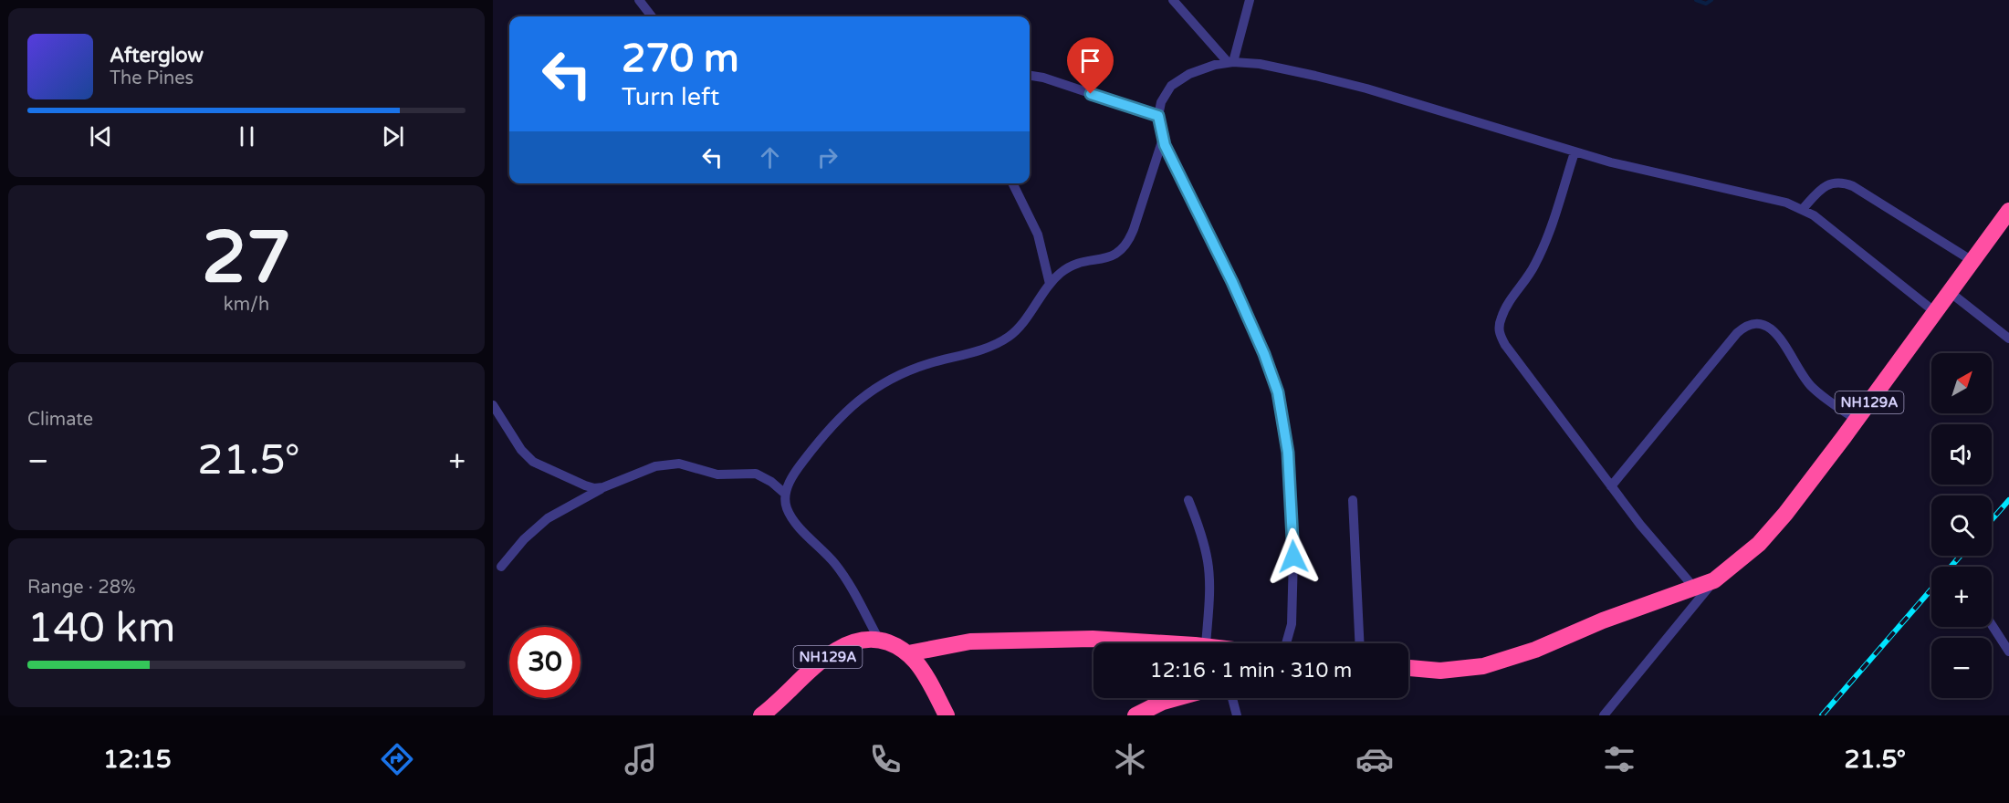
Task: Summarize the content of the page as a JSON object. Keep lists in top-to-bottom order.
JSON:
{
  "streets": {
    "highway": ["NH129A"]
  },
  "north": "top right",
  "page": {
    "turn": ["270 m", "Turn left"],
    "song": ["Afterglow", "The Pines"],
    "tile": [
      ["27", "km/h"],
      "Climate",
      ["Range · 28%", "140 km"]
    ],
    "map_buttons": ["+", "−"],
    "heat": ["−", "21.5°", "+"],
    "limit": "30",
    "trip": "12:16 · 1 min · 310 m",
    "tabs": ["12:15", "21.5°"]
  }
}
